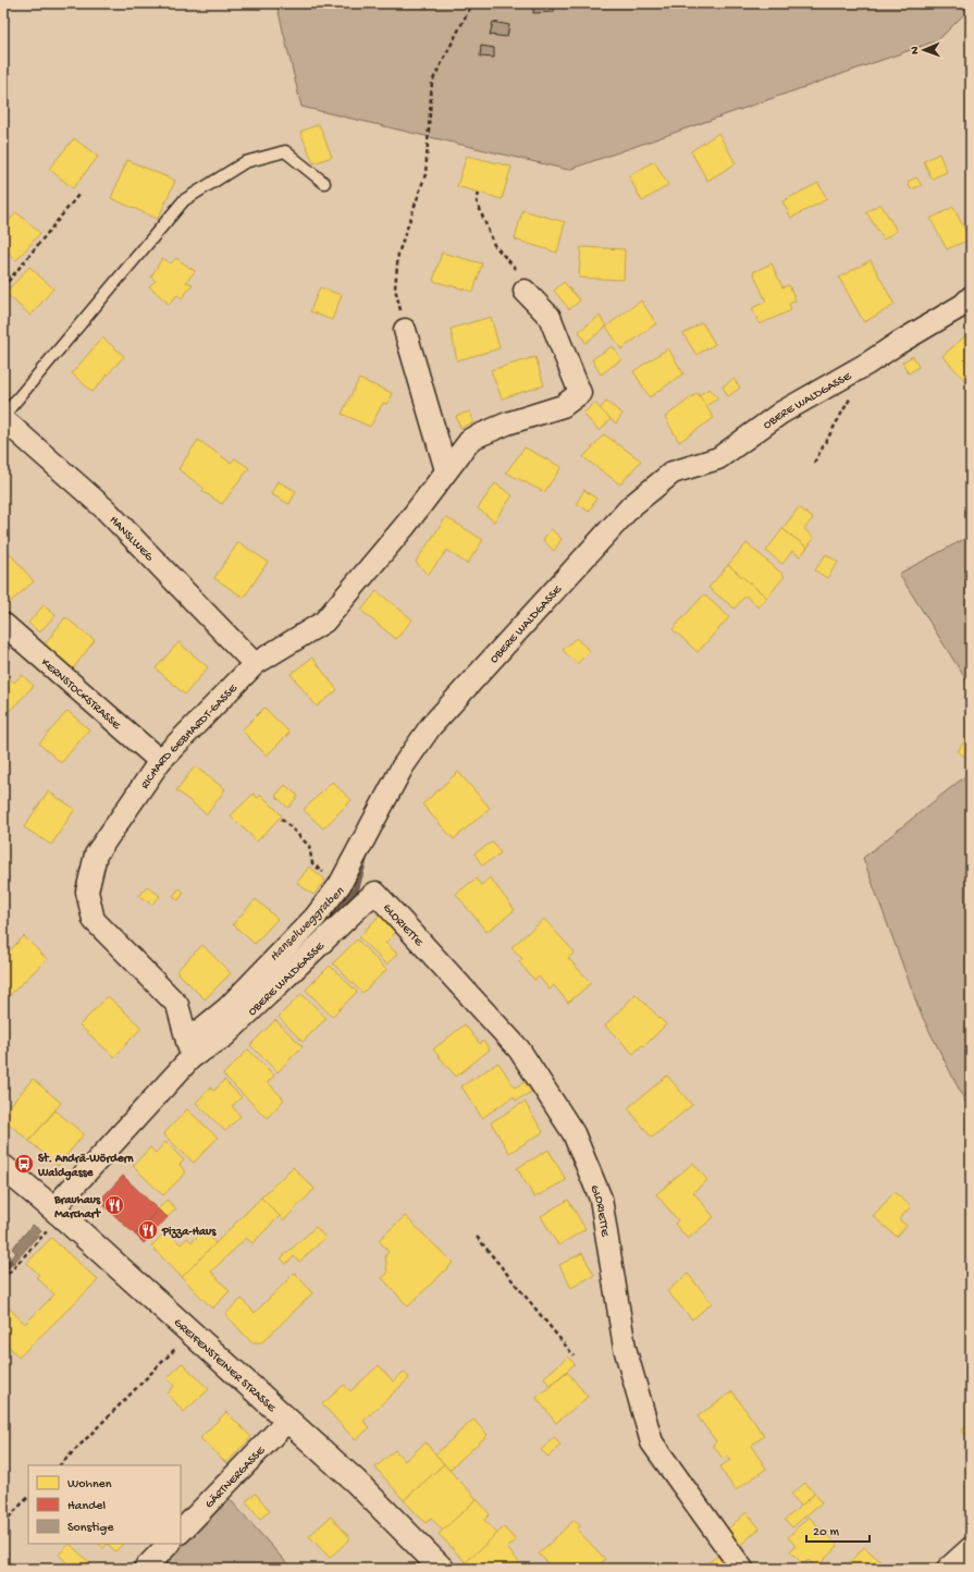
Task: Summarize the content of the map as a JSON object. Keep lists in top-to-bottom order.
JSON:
{
  "streets": {
    "main road": ["GREIFENSTEINER STRASSE"],
    "street": [
      "OBERE WALDGASSE",
      "HANSLWEG",
      "KERNSTOCKSTRASSE",
      "RICHARD GEBHARDT-GASSE",
      "GLORIETTE",
      "GÄRTNERGASSE"
    ]
  },
  "crossings": [
    ["OBERE WALDGASSE", "RICHARD GEBHARDT-GASSE"],
    ["OBERE WALDGASSE", "GLORIETTE"],
    ["OBERE WALDGASSE", "GREIFENSTEINER STRASSE"],
    ["HANSLWEG", "RICHARD GEBHARDT-GASSE"],
    ["KERNSTOCKSTRASSE", "RICHARD GEBHARDT-GASSE"],
    ["GREIFENSTEINER STRASSE", "GÄRTNERGASSE"]
  ],
  "water": ["Hanselweggraben"],
  "places": {
    "bus stop": ["St. Andrä-Wördern Waldgasse"],
    "restaurant": ["Brauhaus Marchart", "Pizza-Haus"]
  },
  "legend": ["Wohnen", "Handel", "Sonstige"],
  "scale_bar": "20 m",
  "north": "left"
}
